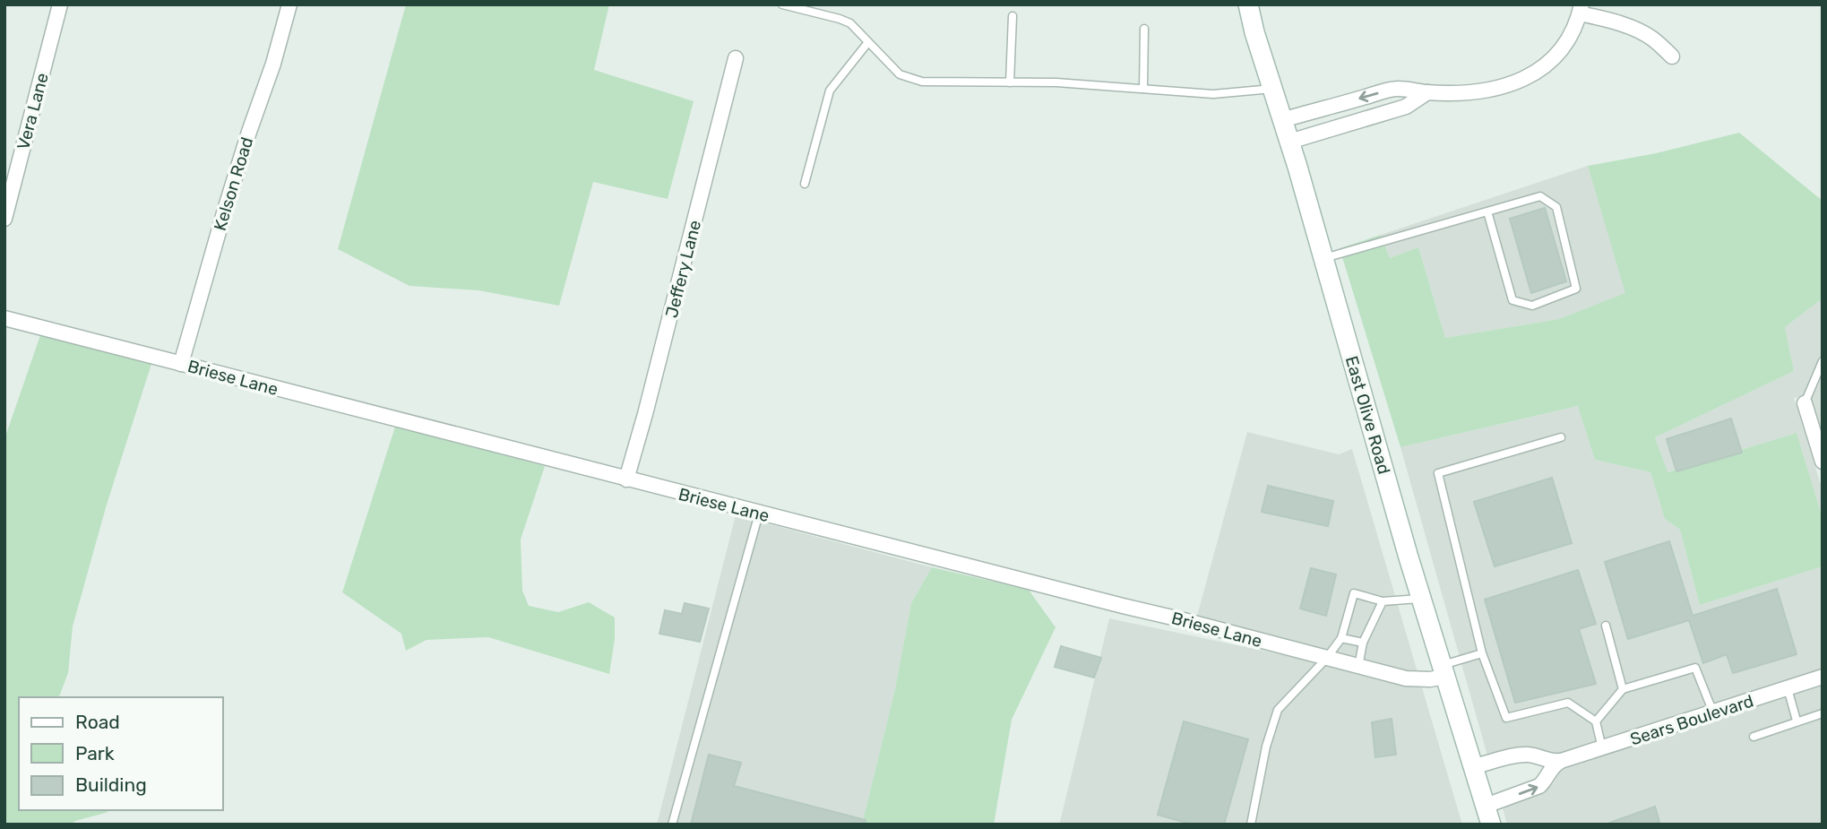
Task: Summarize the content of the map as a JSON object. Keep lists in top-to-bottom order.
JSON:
{
  "streets": {
    "street": [
      "Vera Lane",
      "Kelson Road",
      "Jeffery Lane",
      "Briese Lane",
      "East Olive Road",
      "Sears Boulevard"
    ]
  },
  "crossings": [
    ["Kelson Road", "Briese Lane"],
    ["Jeffery Lane", "Briese Lane"],
    ["Briese Lane", "East Olive Road"],
    ["East Olive Road", "Sears Boulevard"]
  ],
  "legend": ["Road", "Park", "Building"]
}
